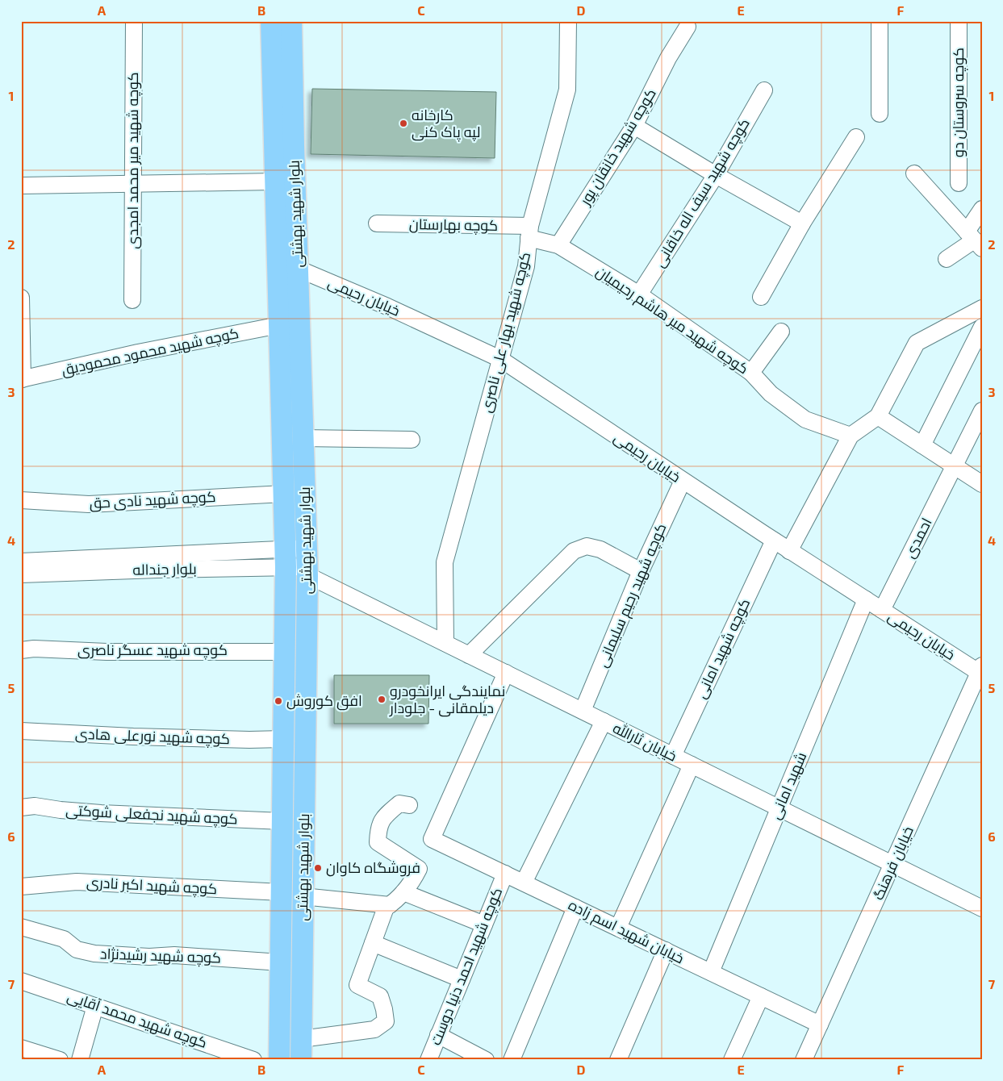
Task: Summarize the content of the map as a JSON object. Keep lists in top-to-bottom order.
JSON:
{
  "streets": {
    "main road": ["بلوار شهید بهشتی"],
    "street": [
      "کوچه سروستان دو",
      "کوچه شهید خانقان پور",
      "کوچه شهید میر محمد امجدی",
      "کوچه شهید سیف اله خاقانی",
      "کوچه بهارستان",
      "خیابان رحیمی",
      "کوچه شهید میر هاشم رحیمیان",
      "کوچه شهید بهار علی ناصری",
      "کوچه شهید محمود محمودیق",
      "کوچه شهید نادی حق",
      "احمدی",
      "بلوار جنداله",
      "کوچه شهید رحیم سلیمانی",
      "کوچه شهید امانی",
      "کوچه شهید عسگر ناصری",
      "کوچه شهید نورعلی هادی",
      "خیابان ثارالله",
      "شهید امانی",
      "کوچه شهید نجفعلی شوکتی",
      "خیابان فرهنگ",
      "کوچه شهید اکبر نادری",
      "خیابان شهید اسم زاده",
      "کوچه شهید رشیدنژاد",
      "کوچه شهید احمد دنیا دوست",
      "کوچه شهید محمد آقایی"
    ]
  },
  "crossings": [
    ["کوچه شهید خانقان پور", "کوچه شهید میر هاشم رحیمیان"],
    ["کوچه شهید سیف اله خاقانی", "کوچه شهید میر هاشم رحیمیان"],
    ["بلوار شهید بهشتی", "خیابان رحیمی"],
    ["بلوار شهید بهشتی", "کوچه شهید محمود محمودیق"],
    ["بلوار شهید بهشتی", "کوچه شهید نادی حق"],
    ["بلوار شهید بهشتی", "بلوار جنداله"],
    ["بلوار شهید بهشتی", "کوچه شهید عسگر ناصری"],
    ["بلوار شهید بهشتی", "کوچه شهید نورعلی هادی"],
    ["بلوار شهید بهشتی", "خیابان ثارالله"],
    ["بلوار شهید بهشتی", "کوچه شهید نجفعلی شوکتی"],
    ["بلوار شهید بهشتی", "کوچه شهید اکبر نادری"],
    ["بلوار شهید بهشتی", "کوچه شهید رشیدنژاد"],
    ["کوچه بهارستان", "کوچه شهید میر هاشم رحیمیان"],
    ["کوچه بهارستان", "کوچه شهید بهار علی ناصری"],
    ["خیابان رحیمی", "کوچه شهید بهار علی ناصری"],
    ["خیابان رحیمی", "احمدی"],
    ["خیابان رحیمی", "کوچه شهید رحیم سلیمانی"],
    ["خیابان رحیمی", "کوچه شهید امانی"],
    ["خیابان رحیمی", "شهید امانی"],
    ["خیابان رحیمی", "خیابان فرهنگ"],
    ["کوچه شهید میر هاشم رحیمیان", "کوچه شهید بهار علی ناصری"],
    ["کوچه شهید بهار علی ناصری", "خیابان ثارالله"],
    ["بلوار جنداله", "خیابان ثارالله"],
    ["کوچه شهید رحیم سلیمانی", "خیابان ثارالله"],
    ["کوچه شهید امانی", "خیابان ثارالله"],
    ["خیابان ثارالله", "شهید امانی"],
    ["خیابان ثارالله", "خیابان فرهنگ"],
    ["خیابان ثارالله", "خیابان شهید اسم زاده"],
    ["شهید امانی", "خیابان شهید اسم زاده"],
    ["خیابان فرهنگ", "خیابان شهید اسم زاده"],
    ["خیابان شهید اسم زاده", "کوچه شهید احمد دنیا دوست"]
  ],
  "places": [
    "کارخانه لپه پاک کنی",
    "نمایندگی ایرانخودرو دیلمقانی - جلودار",
    "افق کوروش",
    "فروشگاه کاوان"
  ],
  "grid": {
    "columns": [
      "A",
      "B",
      "C",
      "D",
      "E",
      "F"
    ],
    "rows": [
      "1",
      "2",
      "3",
      "4",
      "5",
      "6",
      "7"
    ]
  }
}
